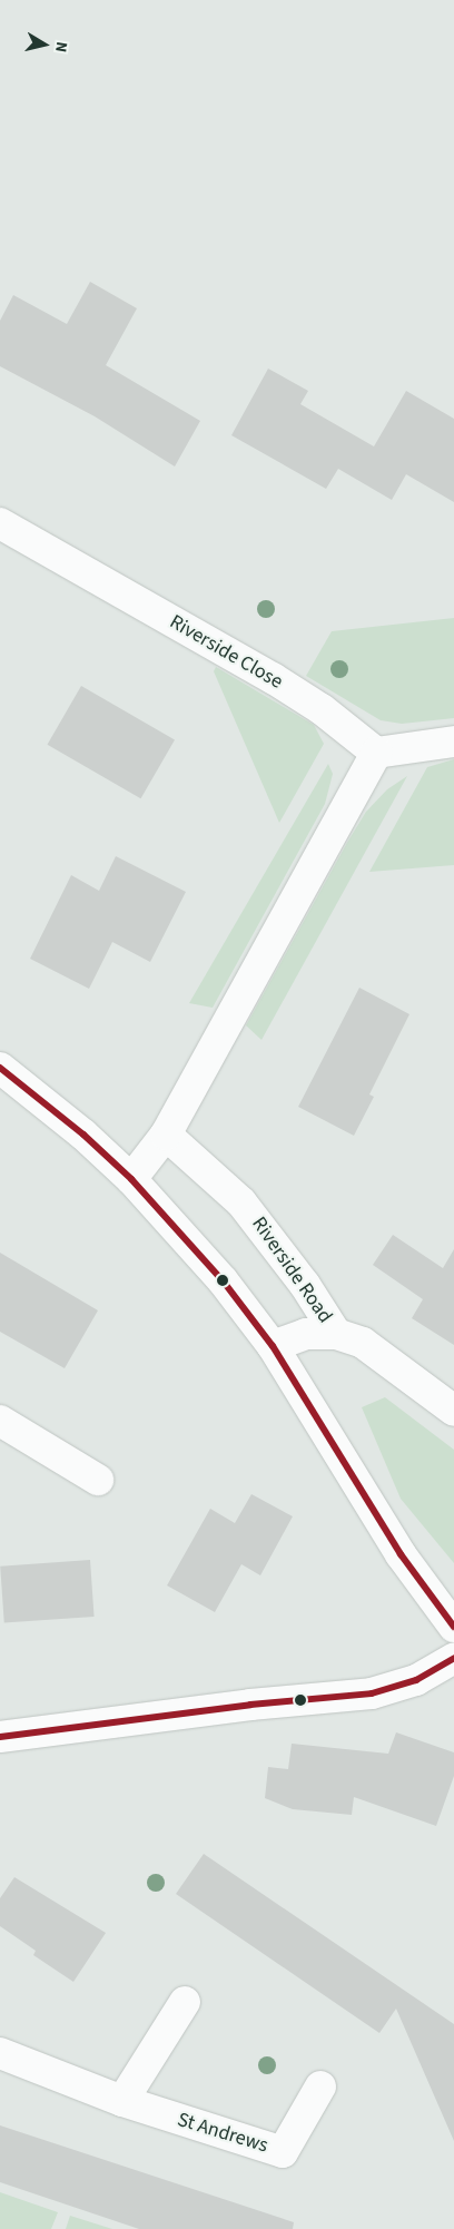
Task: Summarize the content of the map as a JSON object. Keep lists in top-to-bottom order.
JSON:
{
  "streets": {
    "street": ["Riverside Close", "Riverside Road", "St Andrews"]
  },
  "north": "right"
}
